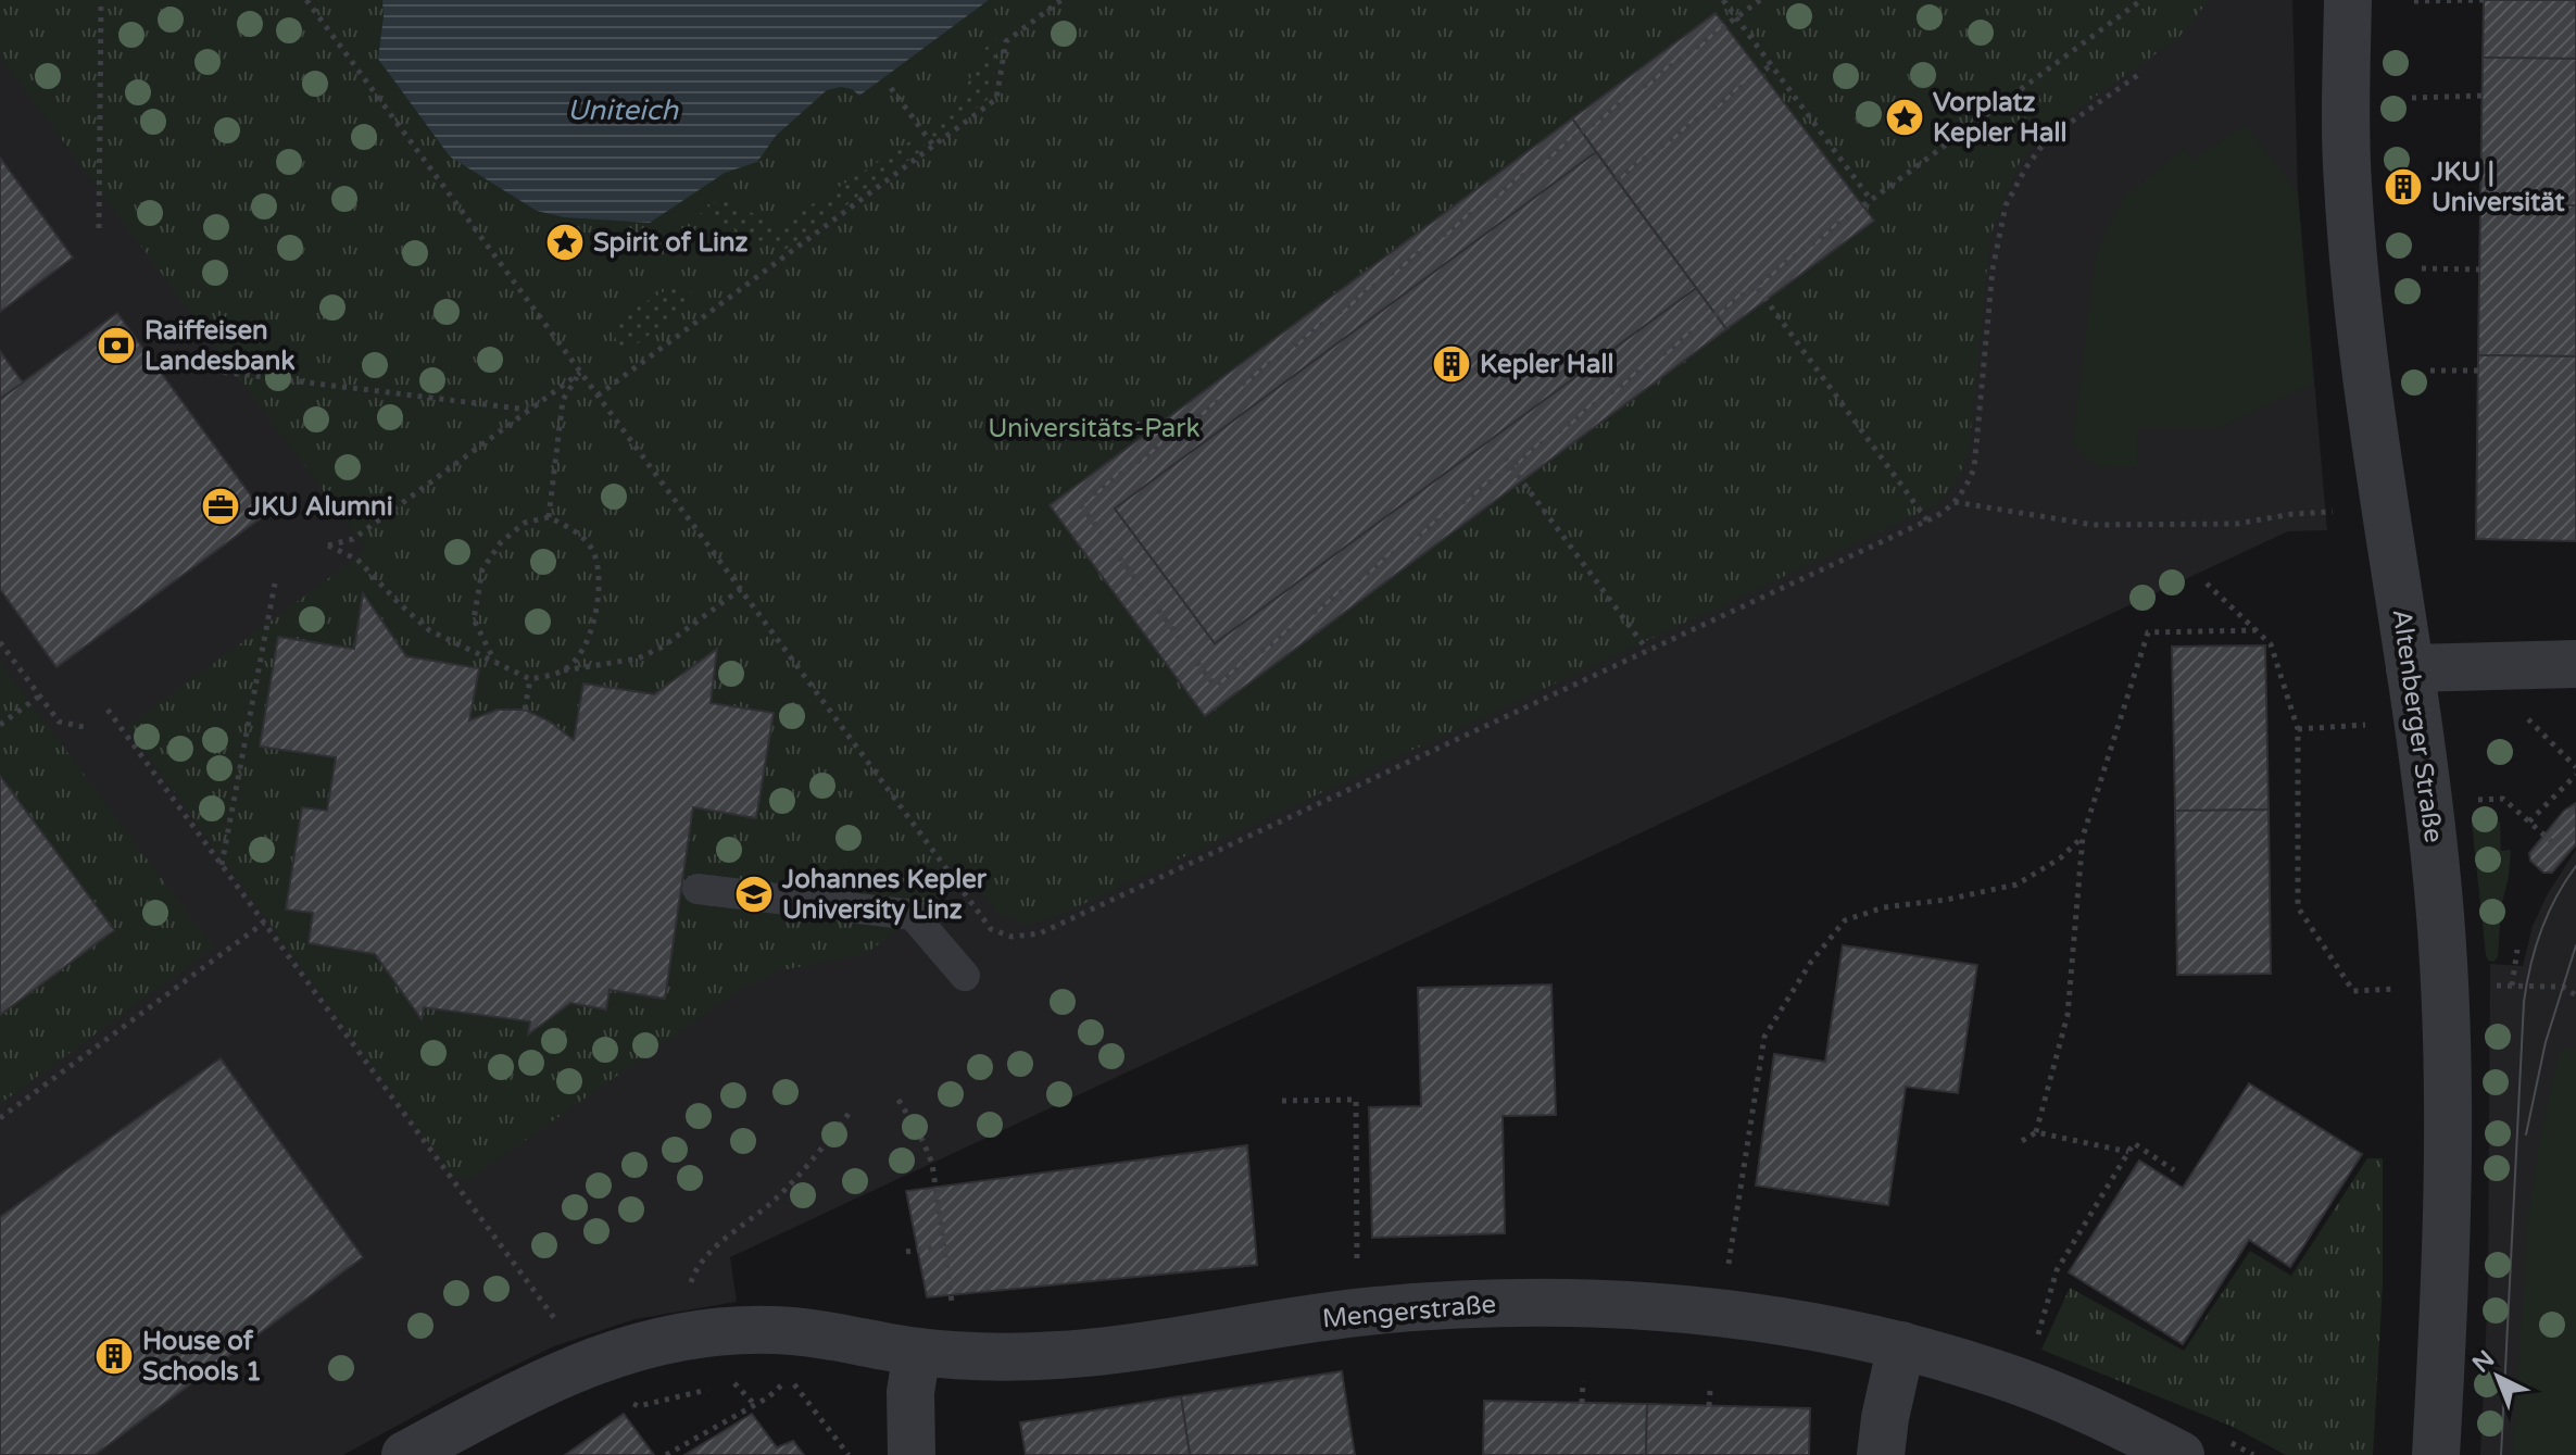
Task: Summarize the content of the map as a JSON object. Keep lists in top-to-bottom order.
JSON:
{
  "streets": {
    "street": ["Altenberger Straße", "Mengerstraße"]
  },
  "water": ["Uniteich"],
  "parks": ["Universitäts-Park"],
  "places": {
    "place": ["Vorplatz Kepler Hall", "Spirit of Linz"],
    "building": ["JKU | Universität", "Kepler Hall", "House of Schools 1"],
    "bank": ["Raiffeisen Landesbank"],
    "office": ["JKU Alumni"],
    "school or university": ["Johannes Kepler University Linz"]
  },
  "north": "top left"
}
